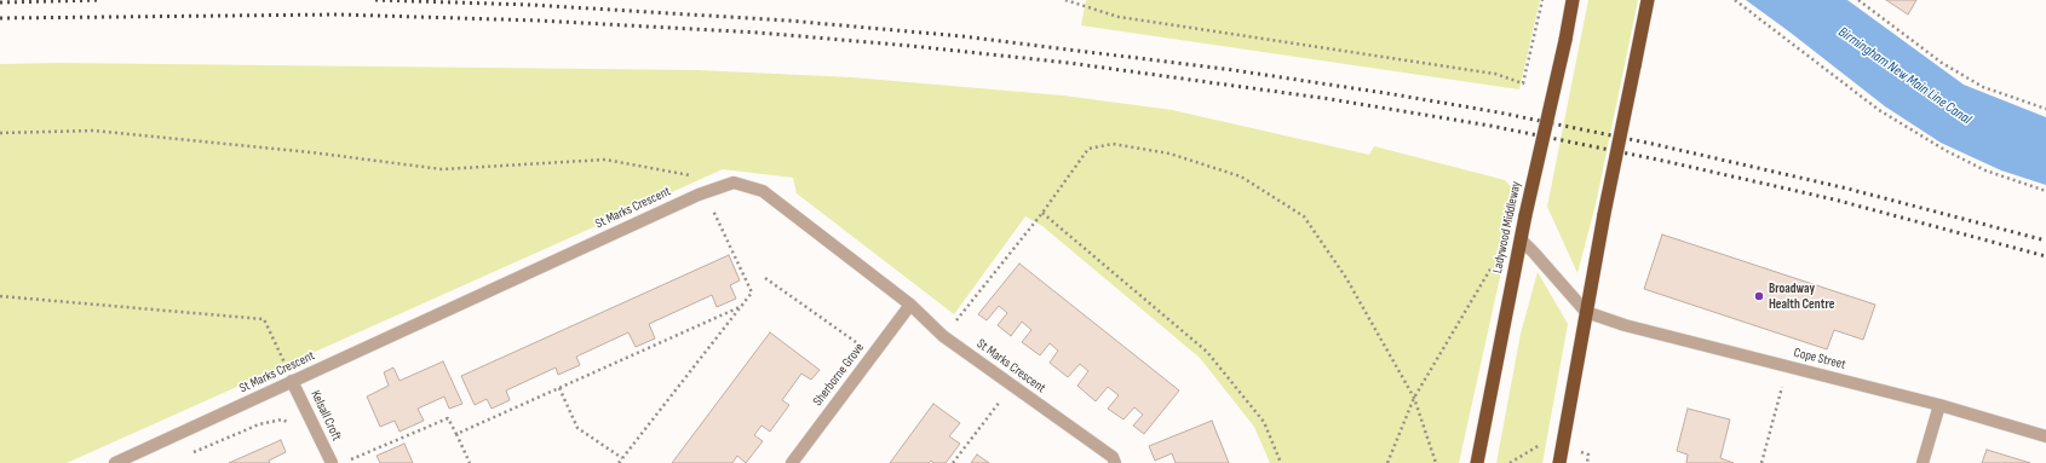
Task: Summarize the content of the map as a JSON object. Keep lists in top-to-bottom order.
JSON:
{
  "streets": {
    "highway": ["Ladywood Middleway"],
    "street": [
      "St Marks Crescent",
      "Cope Street",
      "Sherborne Grove",
      "Kelsall Croft"
    ]
  },
  "crossings": [
    ["St Marks Crescent", "Sherborne Grove"],
    ["St Marks Crescent", "Kelsall Croft"]
  ],
  "water": ["Birmingham New Main Line Canal"],
  "places": ["Broadway Health Centre"]
}
